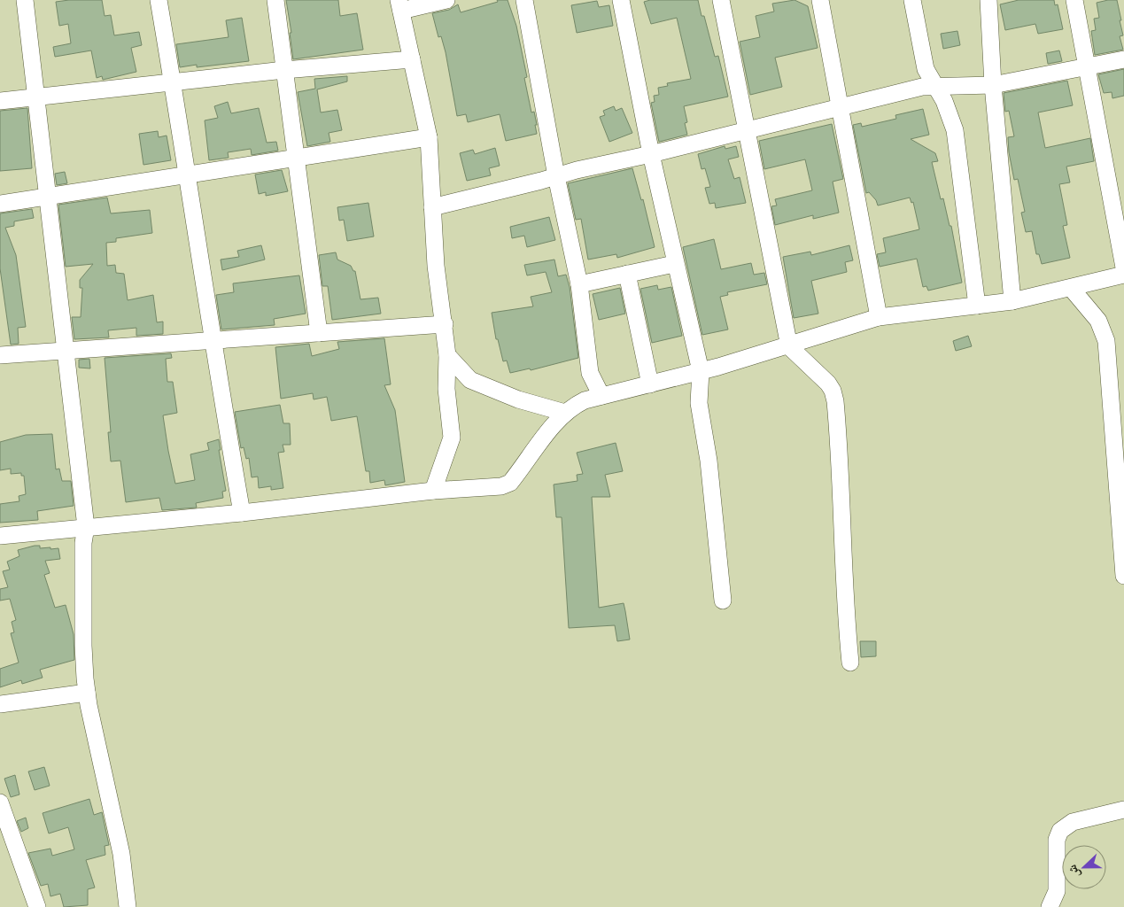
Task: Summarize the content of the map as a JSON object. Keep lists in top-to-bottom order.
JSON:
{
  "north": "left"
}
